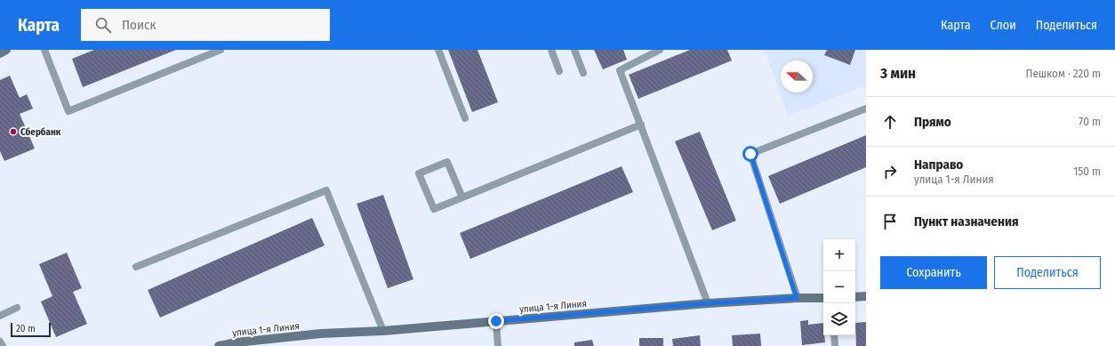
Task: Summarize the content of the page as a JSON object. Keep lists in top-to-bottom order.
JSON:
{
  "streets": {
    "main road": ["улица 1-я Линия"]
  },
  "places": ["Сбербанк"],
  "scale_bar": "20 m",
  "north": "left",
  "page": {
    "header": "Карта",
    "search": "Поиск",
    "nav": ["Карта", "Слои", "Поделиться"],
    "heading": ["3 мин", "Пешком · 220 m"],
    "list": [
      ["Прямо", "70 m"],
      ["Направо", "улица 1-я Линия", "150 m"],
      "Пункт назначения"
    ],
    "map_buttons": ["+", "−"],
    "buttons": ["Сохранить", "Поделиться"],
    "scale": "20 m"
  }
}
